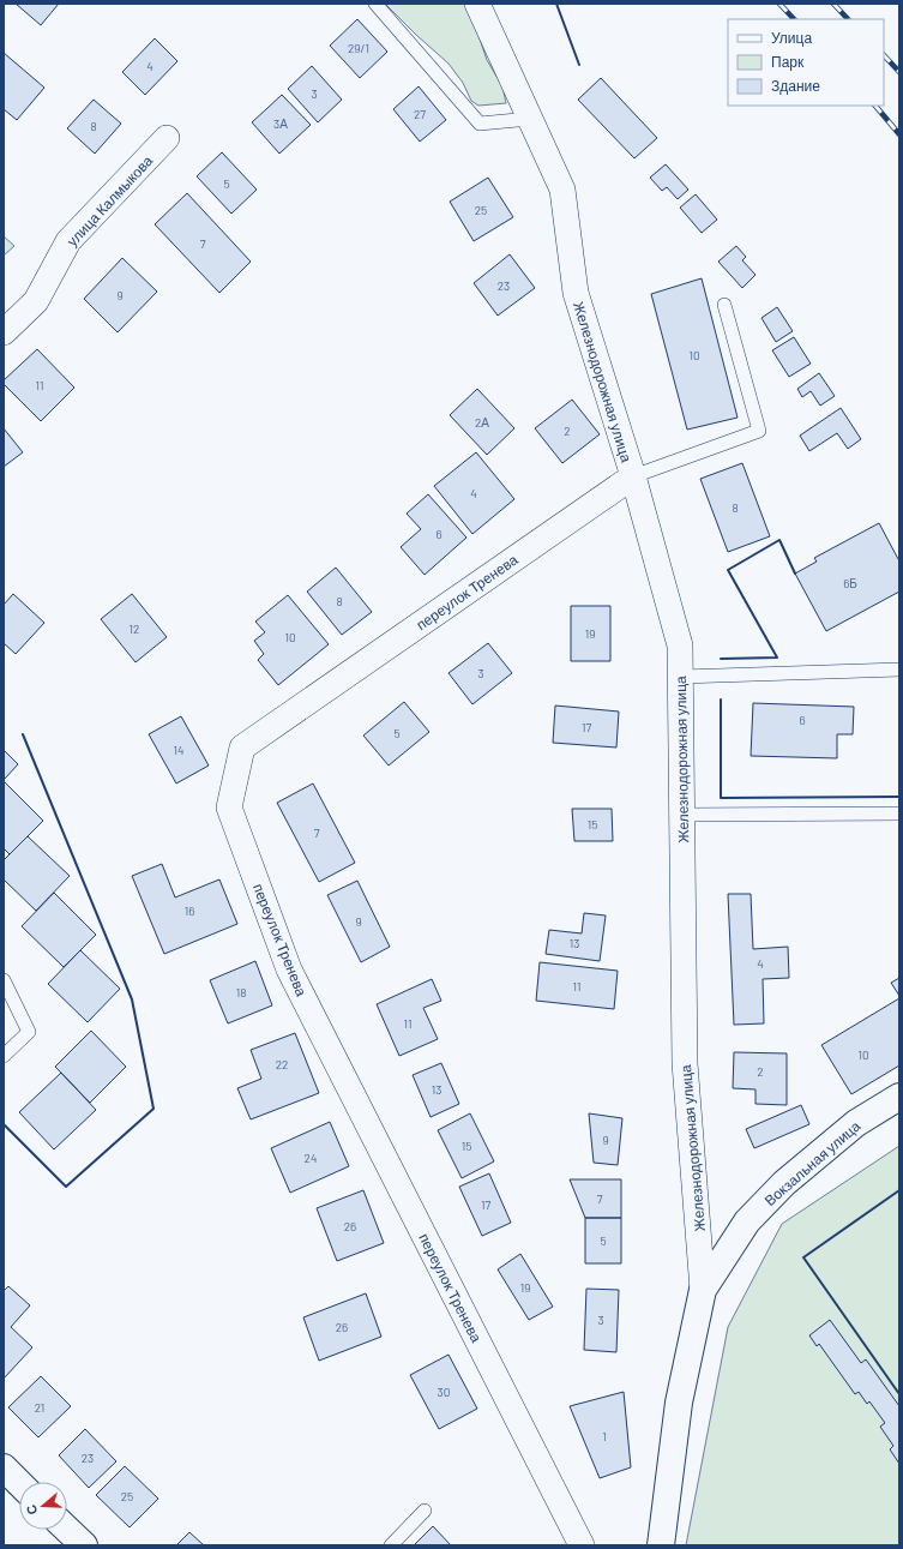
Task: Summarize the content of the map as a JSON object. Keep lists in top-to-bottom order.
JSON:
{
  "streets": {
    "street": [
      "улица Калмыкова",
      "Железнодорожная улица",
      "переулок Тренева",
      "Вокзальная улица"
    ]
  },
  "crossings": [
    ["Железнодорожная улица", "переулок Тренева"],
    ["Железнодорожная улица", "Вокзальная улица"]
  ],
  "house_numbers": [
    "29/1",
    "4",
    "3",
    "27",
    "3А",
    "8",
    "5",
    "25",
    "7",
    "23",
    "9",
    "10",
    "11",
    "2А",
    "2",
    "4",
    "8",
    "6",
    "6Б",
    "8",
    "12",
    "19",
    "10",
    "3",
    "6",
    "17",
    "5",
    "14",
    "15",
    "7",
    "16",
    "9",
    "13",
    "4",
    "11",
    "18",
    "11",
    "10",
    "22",
    "2",
    "13",
    "9",
    "15",
    "24",
    "7",
    "17",
    "26",
    "5",
    "19",
    "3",
    "26",
    "30",
    "21",
    "1",
    "23",
    "25"
  ],
  "legend": ["Улица", "Парк", "Здание"],
  "north": "left"
}
